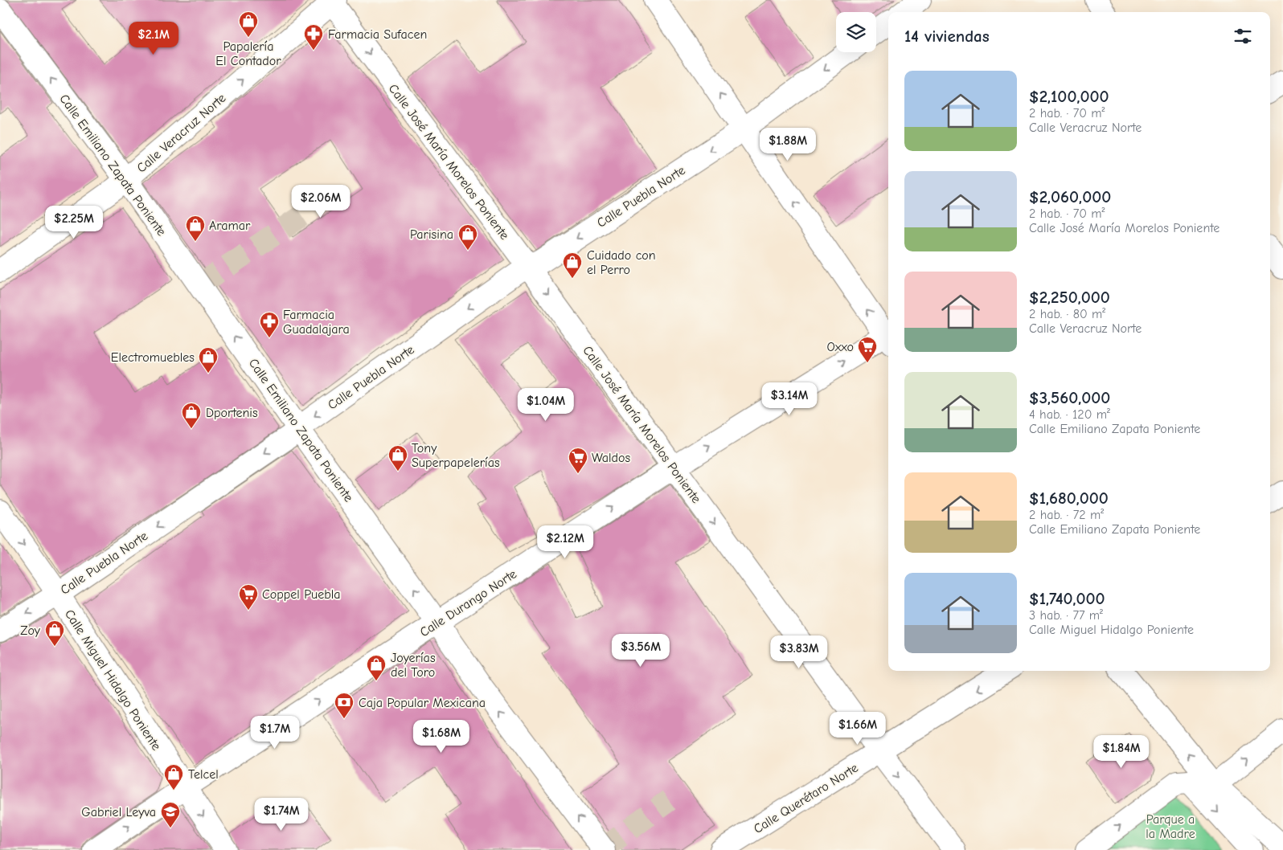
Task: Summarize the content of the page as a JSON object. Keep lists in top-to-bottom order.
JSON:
{
  "streets": {
    "street": [
      "Calle Veracruz Norte",
      "Calle José María Morelos Poniente",
      "Calle Emiliano Zapata Poniente",
      "Calle Puebla Norte",
      "Calle Durango Norte",
      "Calle Miguel Hidalgo Poniente",
      "Calle Querétaro Norte"
    ]
  },
  "crossings": [
    ["Calle Veracruz Norte", "Calle José María Morelos Poniente"],
    ["Calle Veracruz Norte", "Calle Emiliano Zapata Poniente"],
    ["Calle José María Morelos Poniente", "Calle Puebla Norte"],
    ["Calle José María Morelos Poniente", "Calle Durango Norte"],
    ["Calle José María Morelos Poniente", "Calle Querétaro Norte"],
    ["Calle Emiliano Zapata Poniente", "Calle Puebla Norte"],
    ["Calle Emiliano Zapata Poniente", "Calle Durango Norte"],
    ["Calle Puebla Norte", "Calle Miguel Hidalgo Poniente"],
    ["Calle Durango Norte", "Calle Miguel Hidalgo Poniente"]
  ],
  "one_way": [
    "Calle Veracruz Norte",
    "Calle José María Morelos Poniente",
    "Calle Emiliano Zapata Poniente",
    "Calle Puebla Norte",
    "Calle Durango Norte",
    "Calle Miguel Hidalgo Poniente",
    "Calle Querétaro Norte"
  ],
  "parks": ["Parque a la Madre"],
  "places": {
    "shop": [
      "Papalería El Contador",
      "Aramar",
      "Parisina",
      "Cuidado con el Perro",
      "Electromuebles",
      "Dportenis",
      "Tony Superpapelerías",
      "Zoy",
      "Joyerías del Toro",
      "Telcel"
    ],
    "pharmacy": ["Farmacia Sufacen", "Farmacia Guadalajara"],
    "supermarket": ["Oxxo", "Waldos", "Coppel Puebla"],
    "bank": ["Caja Popular Mexicana"],
    "school or university": ["Gabriel Leyva"]
  },
  "page": {
    "heading": "14 viviendas",
    "price": [
      "$2.1M",
      "$1.88M",
      "$2.06M",
      "$2.25M",
      "$3.14M",
      "$1.04M",
      "$2.12M",
      "$3.56M",
      "$3.83M",
      "$1.66M",
      "$1.7M",
      "$1.68M",
      "$1.84M",
      "$1.74M"
    ],
    "list": [
      {
        "name": "$2,100,000",
        "note": "2 hab. · 70 m² · Calle Veracruz Norte"
      },
      {
        "name": "$2,060,000",
        "note": "2 hab. · 70 m² · Calle José María Morelos Poniente"
      },
      {
        "name": "$2,250,000",
        "note": "2 hab. · 80 m² · Calle Veracruz Norte"
      },
      {
        "name": "$3,560,000",
        "note": "4 hab. · 120 m² · Calle Emiliano Zapata Poniente"
      },
      {
        "name": "$1,680,000",
        "note": "2 hab. · 72 m² · Calle Emiliano Zapata Poniente"
      },
      {
        "name": "$1,740,000",
        "note": "3 hab. · 77 m² · Calle Miguel Hidalgo Poniente"
      }
    ]
  }
}
